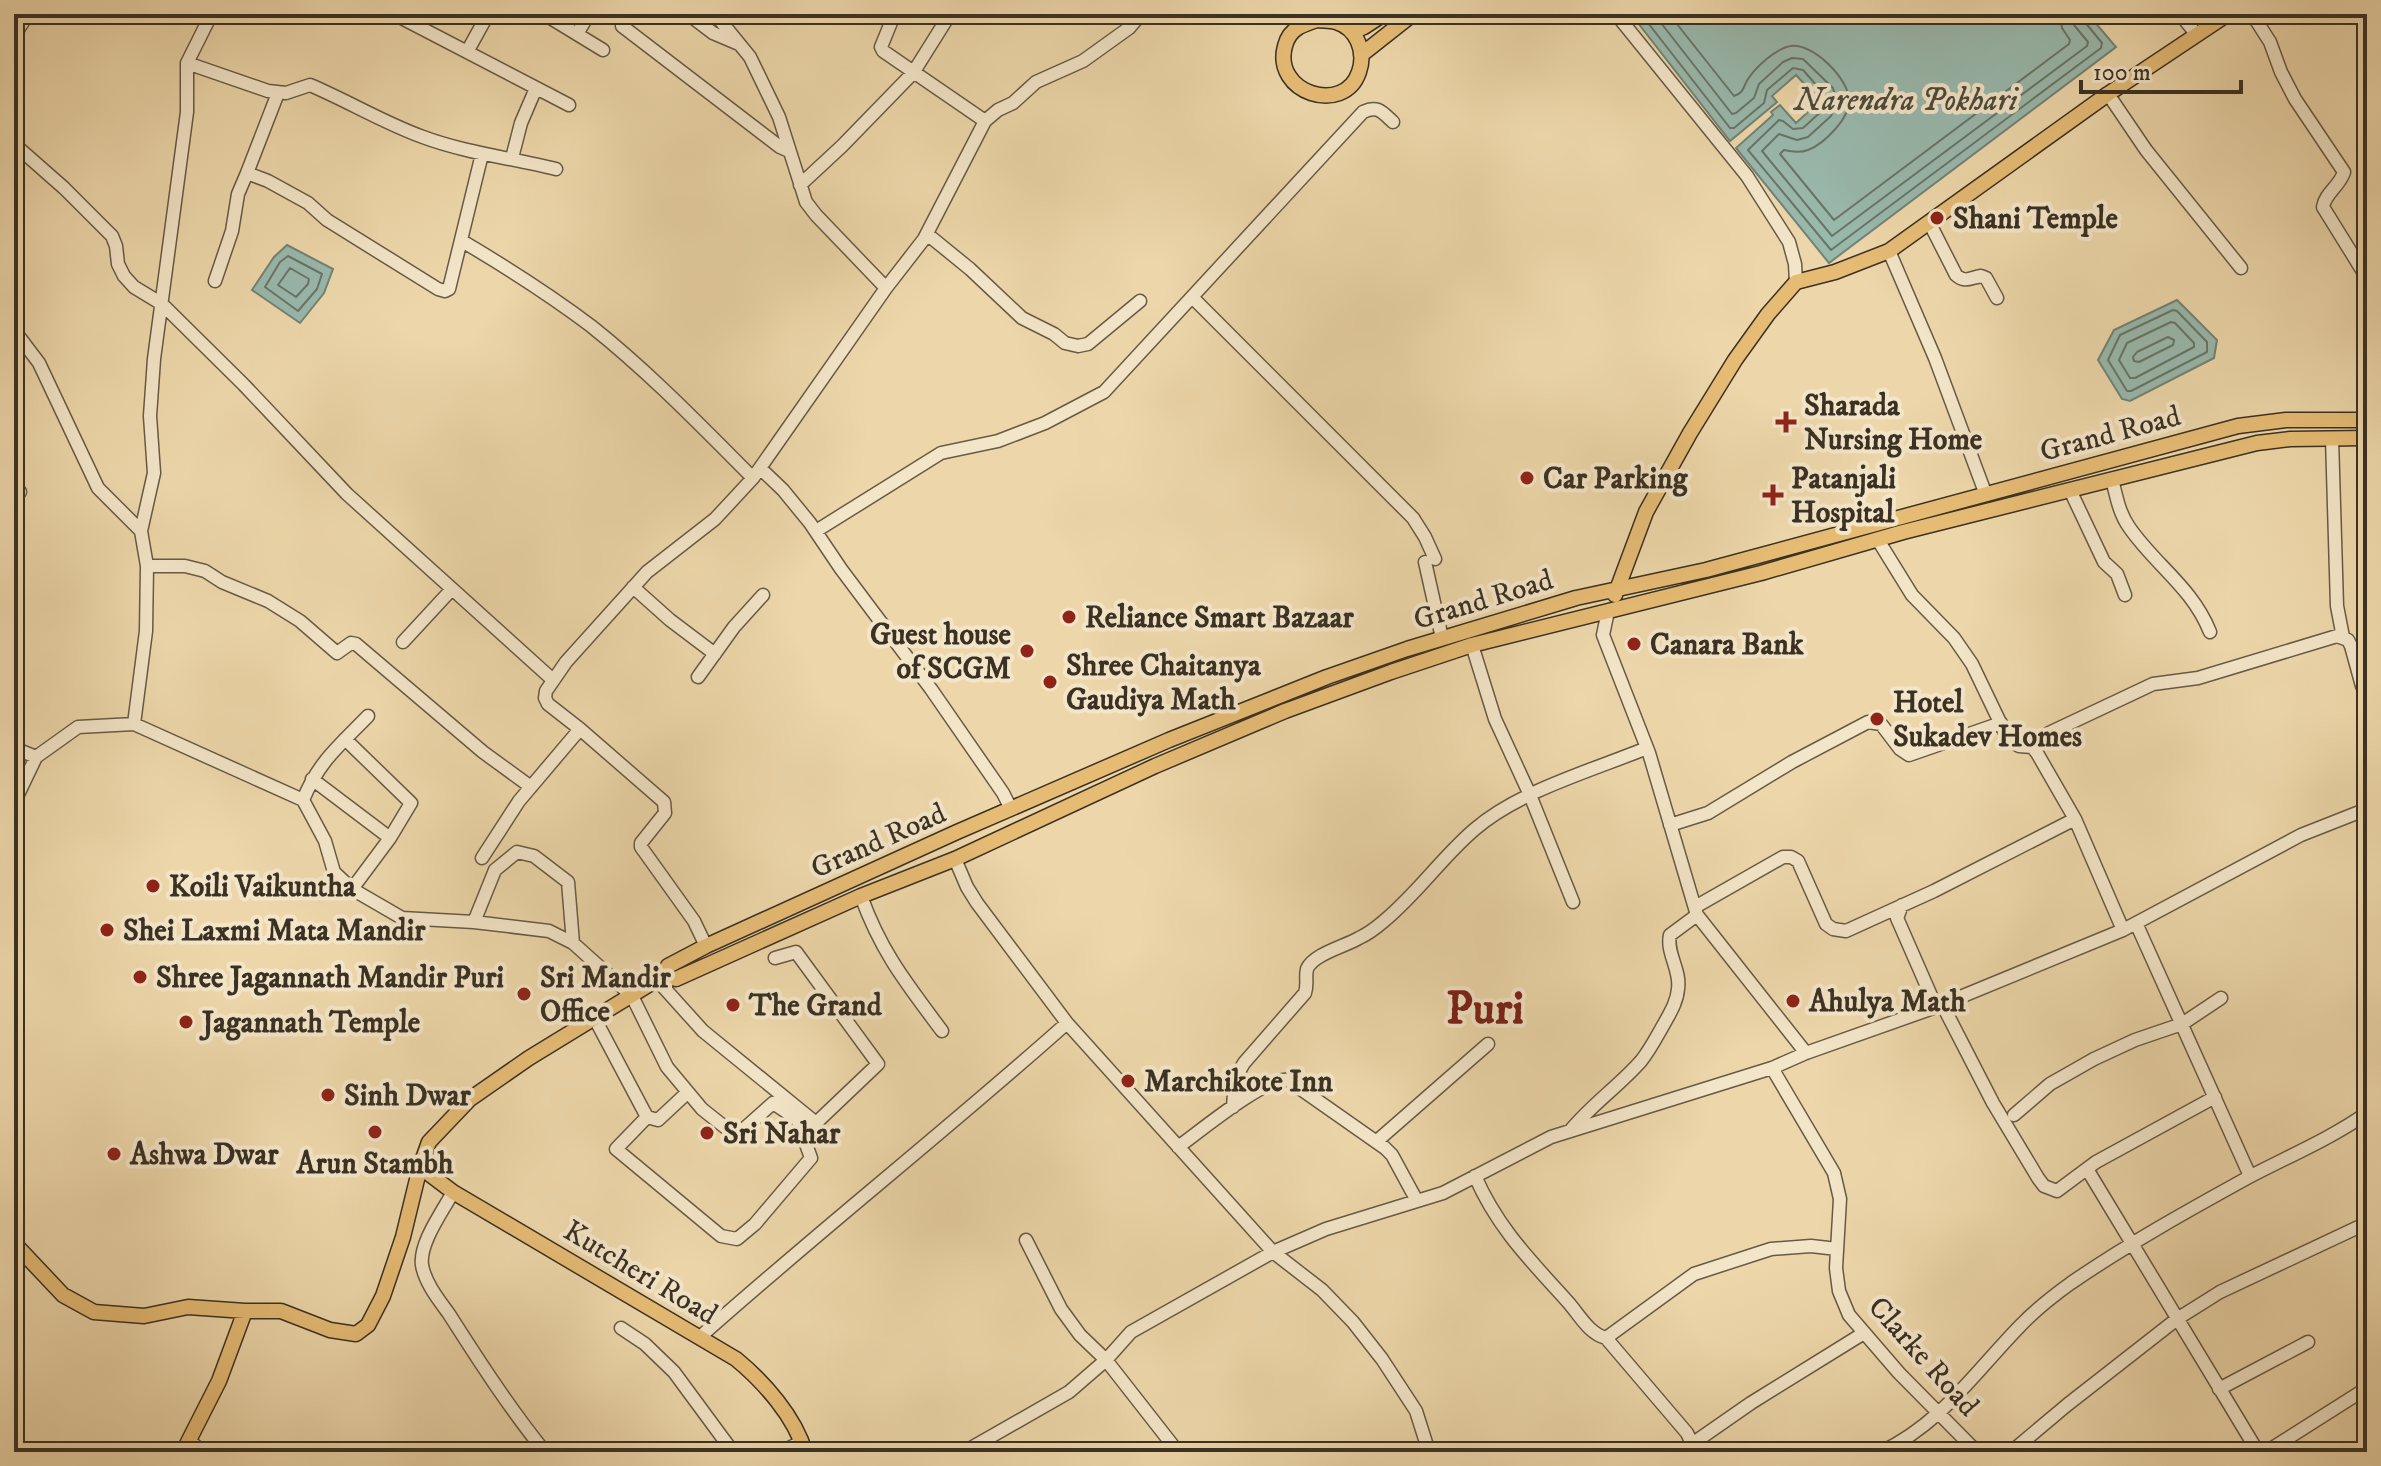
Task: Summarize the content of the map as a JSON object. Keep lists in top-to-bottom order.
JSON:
{
  "streets": {
    "main road": ["Grand Road", "Kutcheri Road"],
    "street": ["Clarke Road"]
  },
  "crossings": [
    ["Grand Road", "Kutcheri Road"]
  ],
  "districts": ["Puri"],
  "water": ["Narendra Pokhari"],
  "places": {
    "other": [
      "Shani Temple",
      "Car Parking",
      "Reliance Smart Bazaar",
      "Canara Bank",
      "Guest house of SCGM",
      "Shree Chaitanya Gaudiya Math",
      "Hotel Sukadev Homes",
      "Koili Vaikuntha",
      "Shei Laxmi Mata Mandir",
      "Shree Jagannath Mandir Puri",
      "Sri Mandir Office",
      "Ahulya Math",
      "The Grand",
      "Jagannath Temple",
      "Marchikote Inn",
      "Sinh Dwar",
      "Arun Stambh",
      "Sri Nahar",
      "Ashwa Dwar"
    ],
    "health": ["Sharada Nursing Home", "Patanjali Hospital"]
  },
  "scale_bar": "100 m"
}
